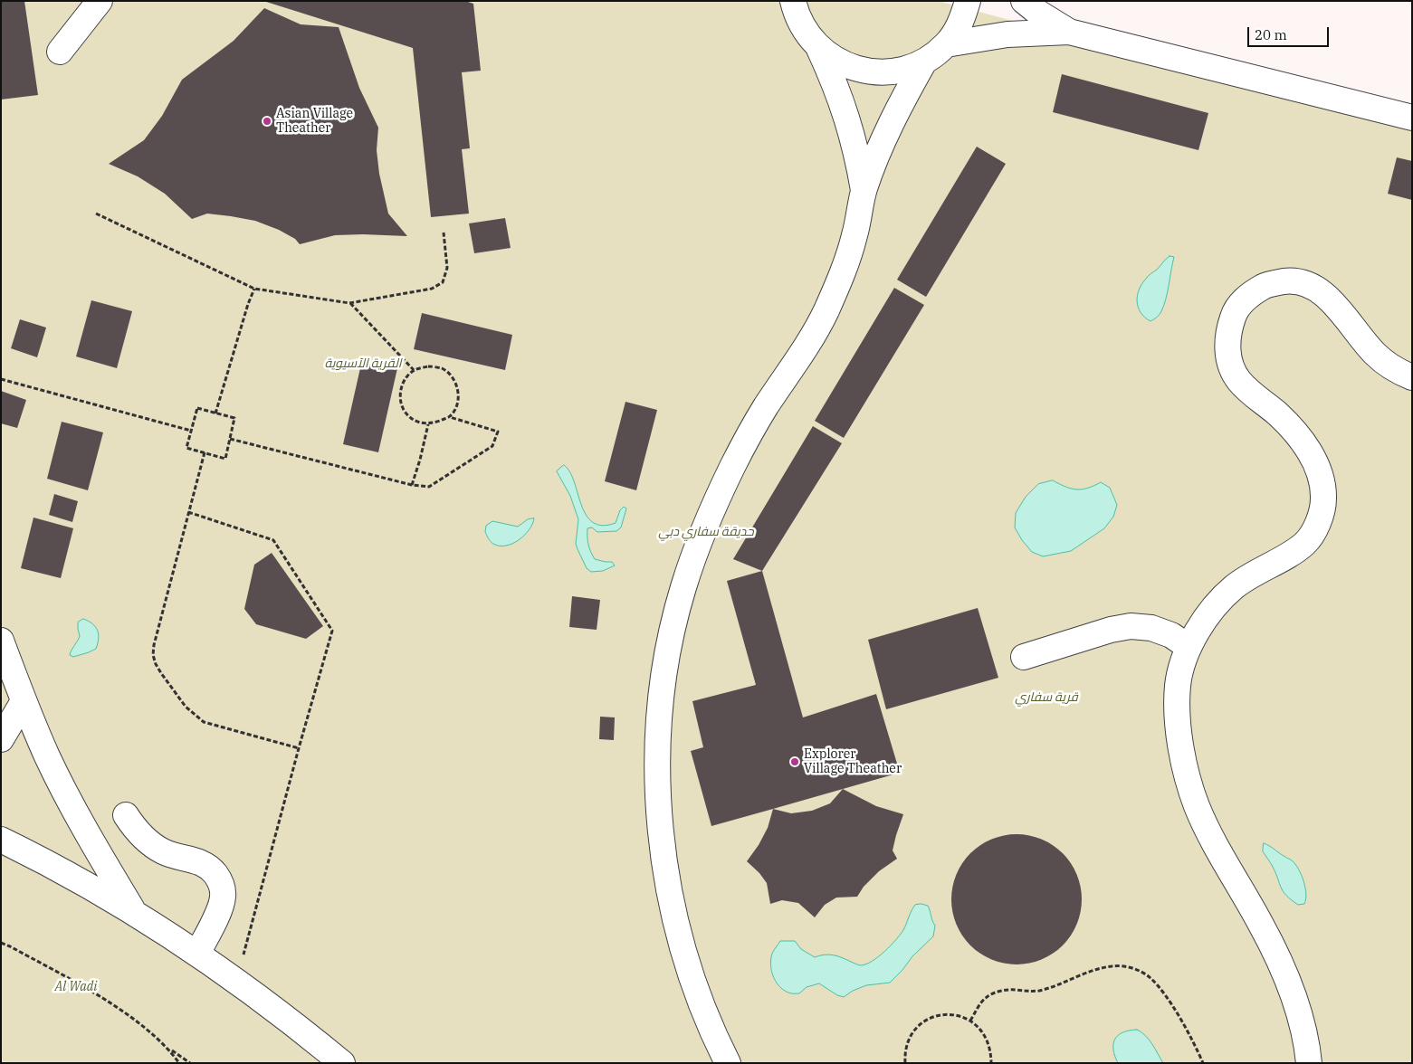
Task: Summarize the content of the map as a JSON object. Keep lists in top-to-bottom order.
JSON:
{
  "parks": [
    "القرية الآسيوية",
    "حديقة سفاري دبي",
    "قرية سفاري",
    "Al Wadi"
  ],
  "places": ["Asian Village Theather", "Explorer Village Theather"],
  "scale_bar": "20 m"
}
